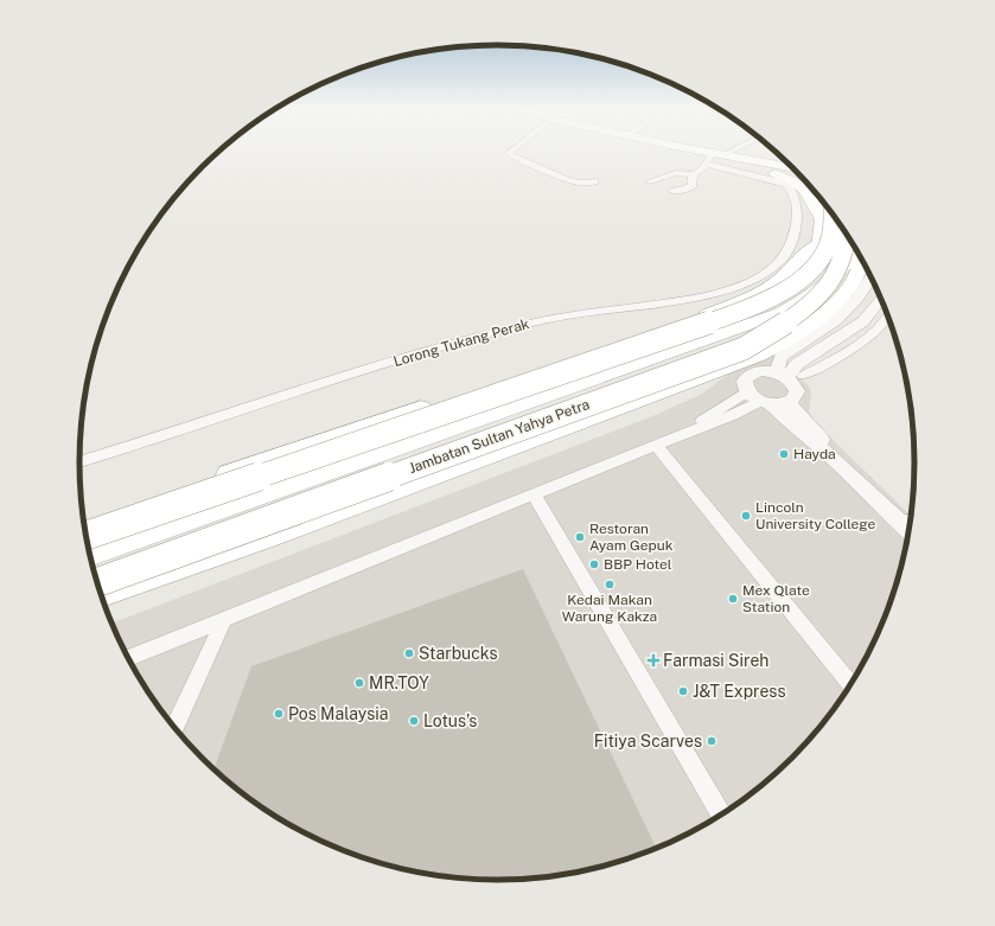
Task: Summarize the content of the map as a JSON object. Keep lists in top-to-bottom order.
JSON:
{
  "streets": {
    "highway": ["Jambatan Sultan Yahya Petra"],
    "street": ["Lorong Tukang Perak"]
  },
  "places": {
    "other": [
      "Hayda",
      "Lincoln University College",
      "Restoran Ayam Gepuk",
      "BBP Hotel",
      "Kedai Makan Warung Kakza",
      "Mex Qlate Station",
      "Starbucks",
      "MR.TOY",
      "J&T Express",
      "Pos Malaysia",
      "Lotus's",
      "Fitiya Scarves"
    ],
    "health": ["Farmasi Sireh"]
  }
}
